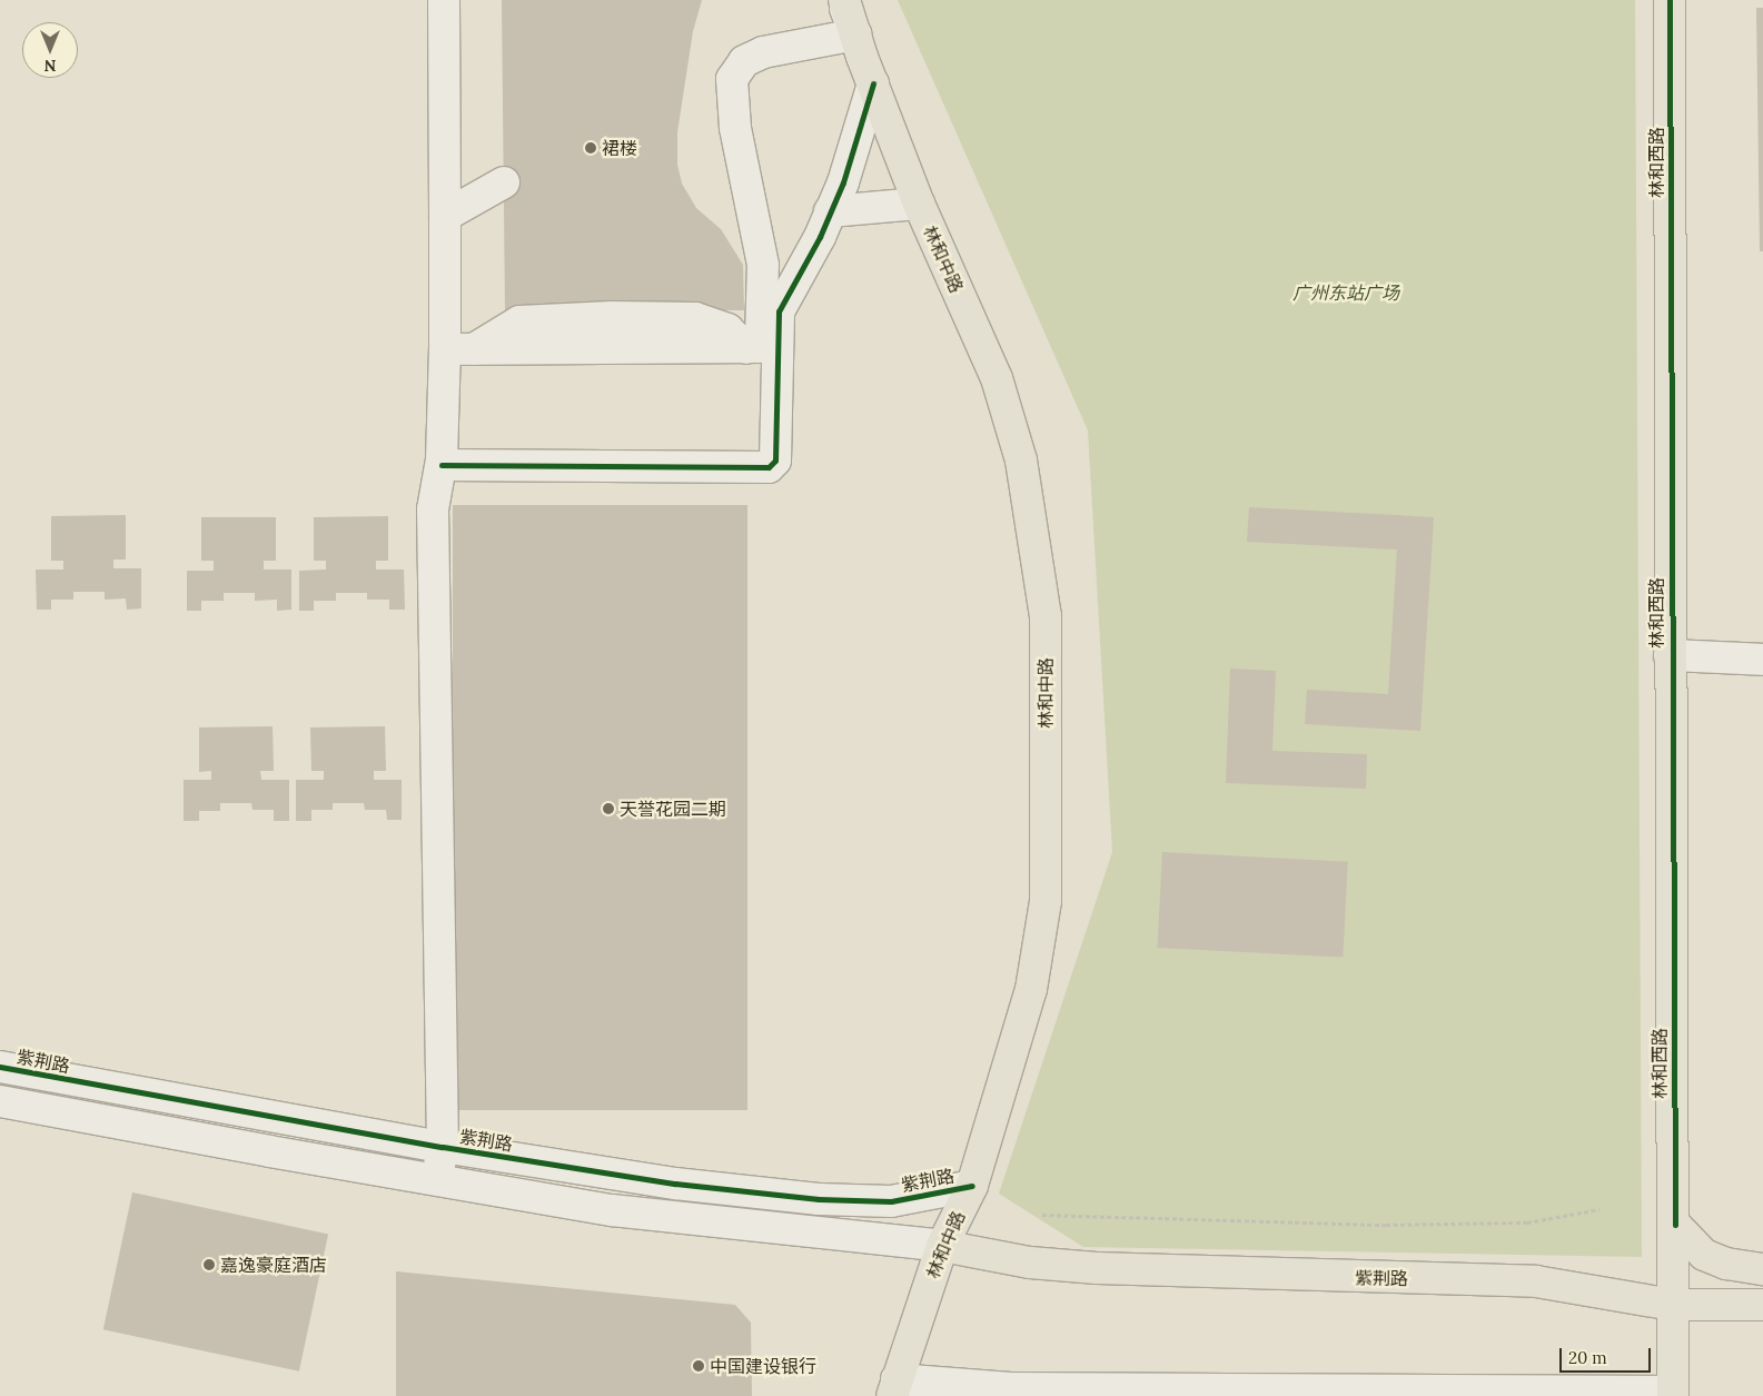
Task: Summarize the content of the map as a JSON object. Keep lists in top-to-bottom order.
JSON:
{
  "streets": {
    "main road": ["林和西路", "林和中路", "紫荆路"]
  },
  "crossings": [
    ["林和西路", "紫荆路"],
    ["林和中路", "紫荆路"]
  ],
  "parks": ["广州东站广场"],
  "places": [
    "裙楼",
    "天誉花园二期",
    "嘉逸豪庭酒店",
    "中国建设银行"
  ],
  "scale_bar": "20 m",
  "north": "bottom"
}
